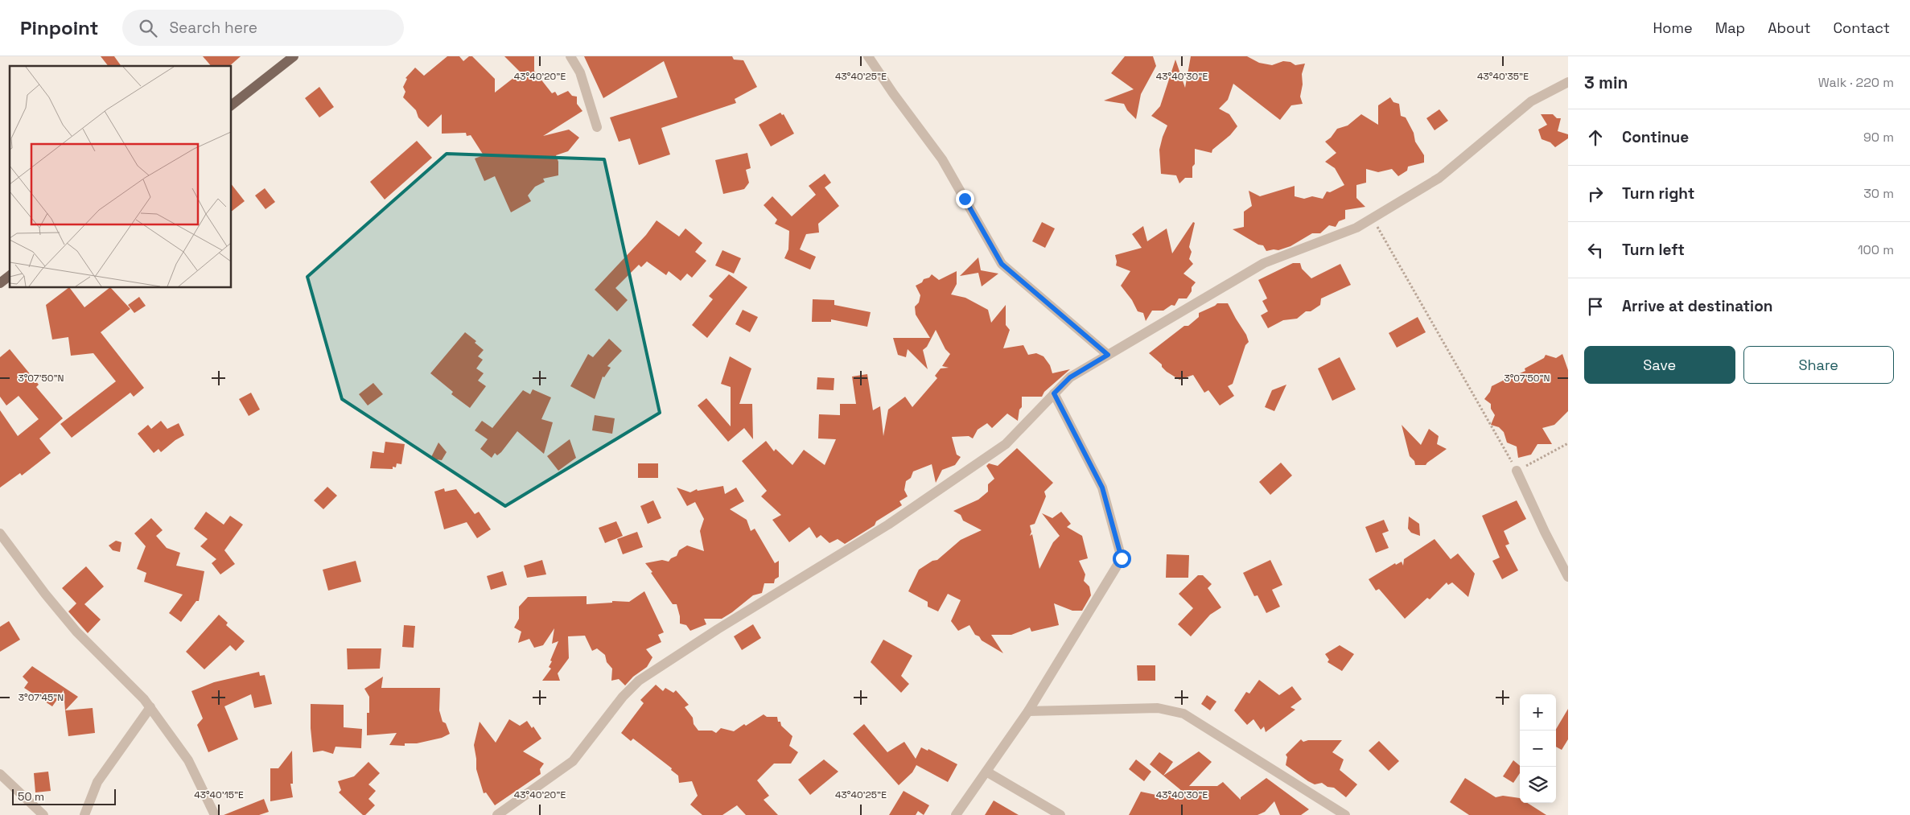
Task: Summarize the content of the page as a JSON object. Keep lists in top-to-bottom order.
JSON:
{
  "scale_bar": "50 m",
  "page": {
    "header": "Pinpoint",
    "search": "Search here",
    "nav": [
      "Home",
      "Map",
      "About",
      "Contact"
    ],
    "heading": ["3 min", "Walk · 220 m"],
    "list": [
      ["Continue", "90 m"],
      ["Turn right", "30 m"],
      ["Turn left", "100 m"],
      "Arrive at destination"
    ],
    "buttons": ["Save", "Share"],
    "map_buttons": ["+", "−"],
    "scale": "50 m"
  },
  "coordinates": [
    "43°40'20\"E",
    "43°40'25\"E",
    "43°40'30\"E",
    "43°40'35\"E",
    "3°07'50\"N",
    "3°07'45\"N",
    "43°40'15\"E"
  ]
}
